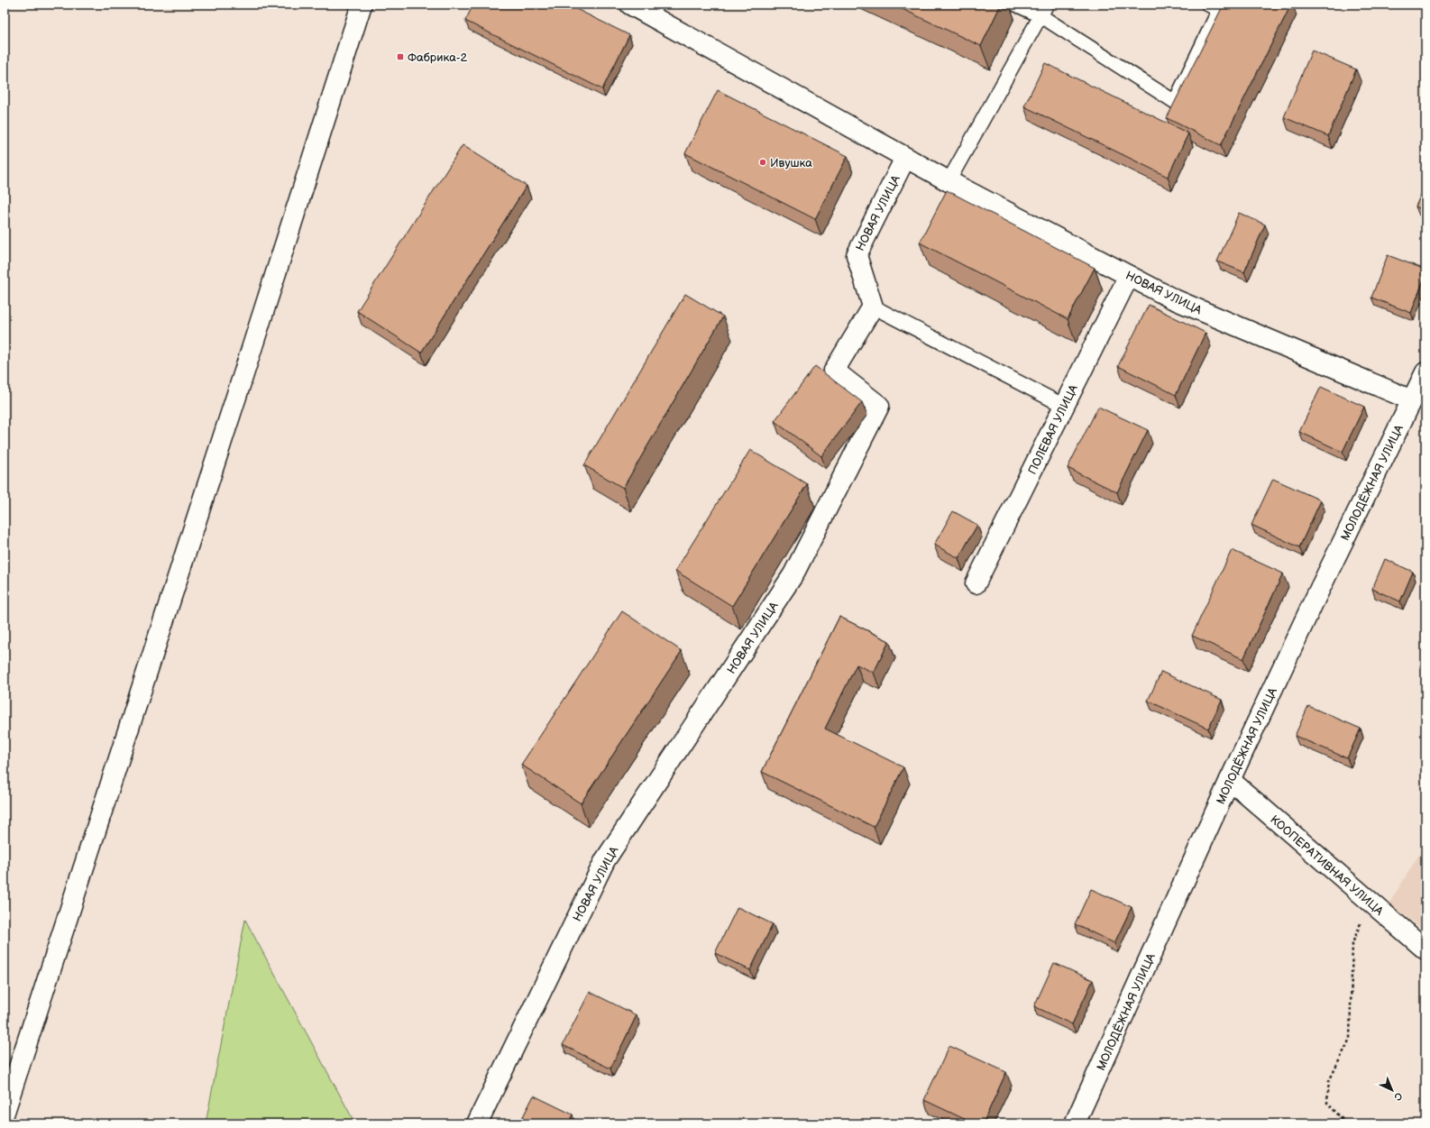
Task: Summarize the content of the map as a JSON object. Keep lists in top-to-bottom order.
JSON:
{
  "streets": {
    "street": [
      "НОВАЯ УЛИЦА",
      "ПОЛЕВАЯ УЛИЦА",
      "МОЛОДЁЖНАЯ УЛИЦА",
      "КООПЕРАТИВНАЯ УЛИЦА"
    ]
  },
  "crossings": [
    ["НОВАЯ УЛИЦА", "ПОЛЕВАЯ УЛИЦА"],
    ["НОВАЯ УЛИЦА", "МОЛОДЁЖНАЯ УЛИЦА"],
    ["МОЛОДЁЖНАЯ УЛИЦА", "КООПЕРАТИВНАЯ УЛИЦА"]
  ],
  "places": {
    "transit": ["Фабрика-2"],
    "other": ["Ивушка"]
  },
  "north": "bottom right"
}
